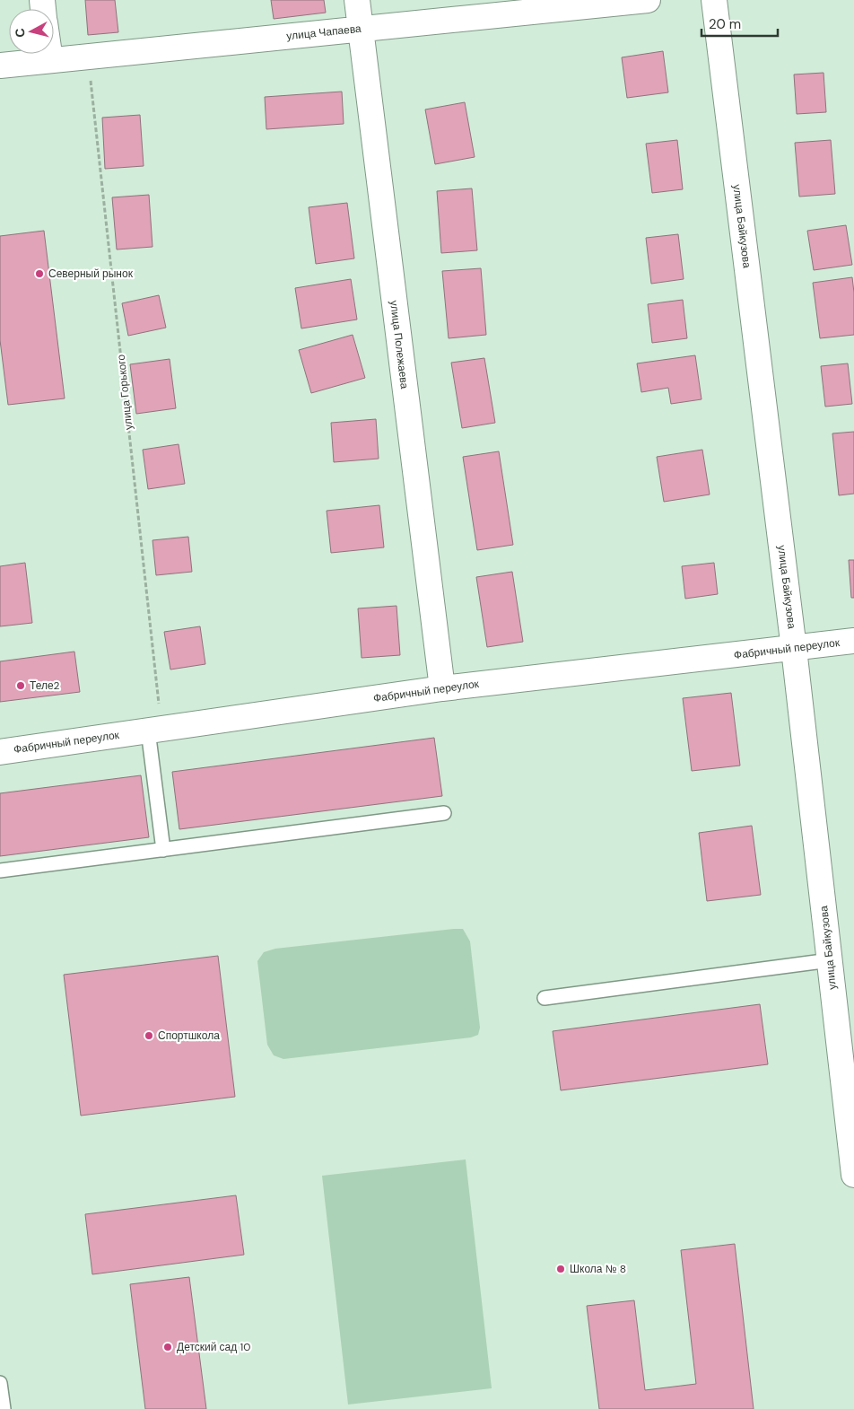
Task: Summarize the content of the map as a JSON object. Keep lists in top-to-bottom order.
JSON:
{
  "streets": {
    "street": [
      "улица Чапаева",
      "улица Байкузова",
      "улица Полежаева",
      "Фабричный переулок"
    ],
    "path": ["улица Горького"]
  },
  "crossings": [
    ["улица Чапаева", "улица Полежаева"],
    ["улица Чапаева", "улица Горького"],
    ["улица Байкузова", "Фабричный переулок"],
    ["улица Полежаева", "Фабричный переулок"],
    ["улица Горького", "Фабричный переулок"]
  ],
  "places": [
    "Северный рынок",
    "Теле2",
    "Спортшкола",
    "Школа № 8",
    "Детский сад 10"
  ],
  "scale_bar": "20 m",
  "north": "left"
}
